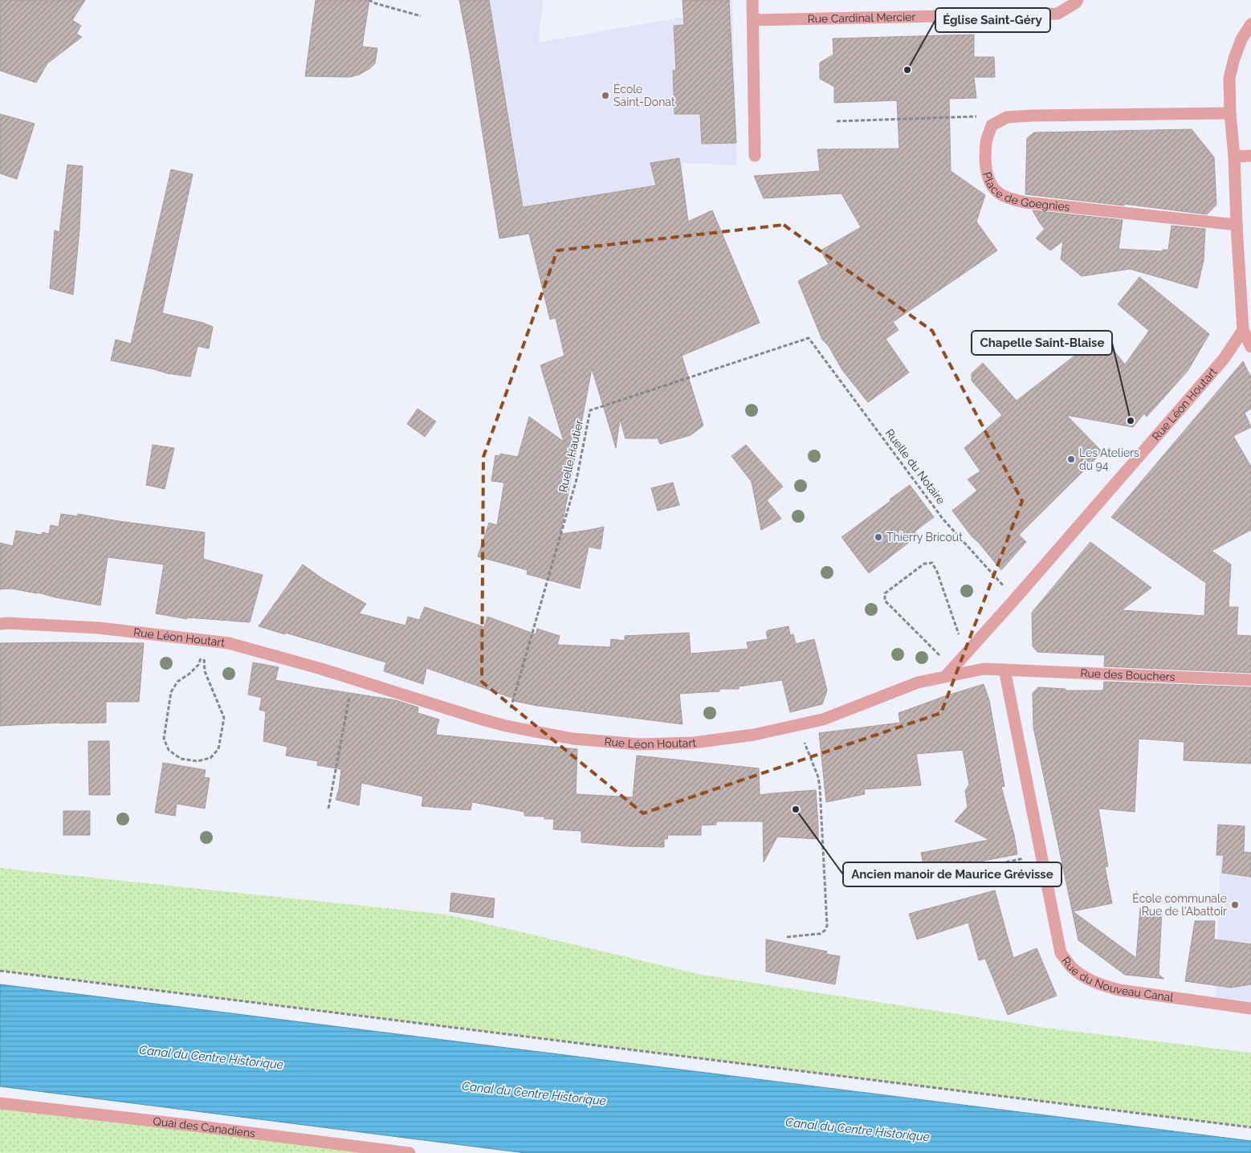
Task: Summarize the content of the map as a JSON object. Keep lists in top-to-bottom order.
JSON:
{
  "streets": {
    "street": [
      "Rue Cardinal Mercier",
      "Place de Goegnies",
      "Rue Léon Houtart",
      "Rue des Bouchers",
      "Rue du Nouveau Canal",
      "Quai des Canadiens"
    ],
    "path": ["Ruelle Hautier", "Ruelle du Notaire"]
  },
  "crossings": [
    ["Rue Léon Houtart", "Ruelle Hautier"],
    ["Rue Léon Houtart", "Ruelle du Notaire"],
    ["Rue Léon Houtart", "Rue des Bouchers"],
    ["Rue Léon Houtart", "Rue du Nouveau Canal"],
    ["Ruelle Hautier", "Ruelle du Notaire"],
    ["Rue des Bouchers", "Rue du Nouveau Canal"]
  ],
  "water": ["Canal du Centre Historique"],
  "places": [
    "Église Saint-Géry",
    "École Saint-Donat",
    "Chapelle Saint-Blaise",
    "Les Ateliers du 94",
    "Thierry Bricout",
    "Ancien manoir de Maurice Grévisse",
    "École communale Rue de l'Abattoir"
  ]
}
